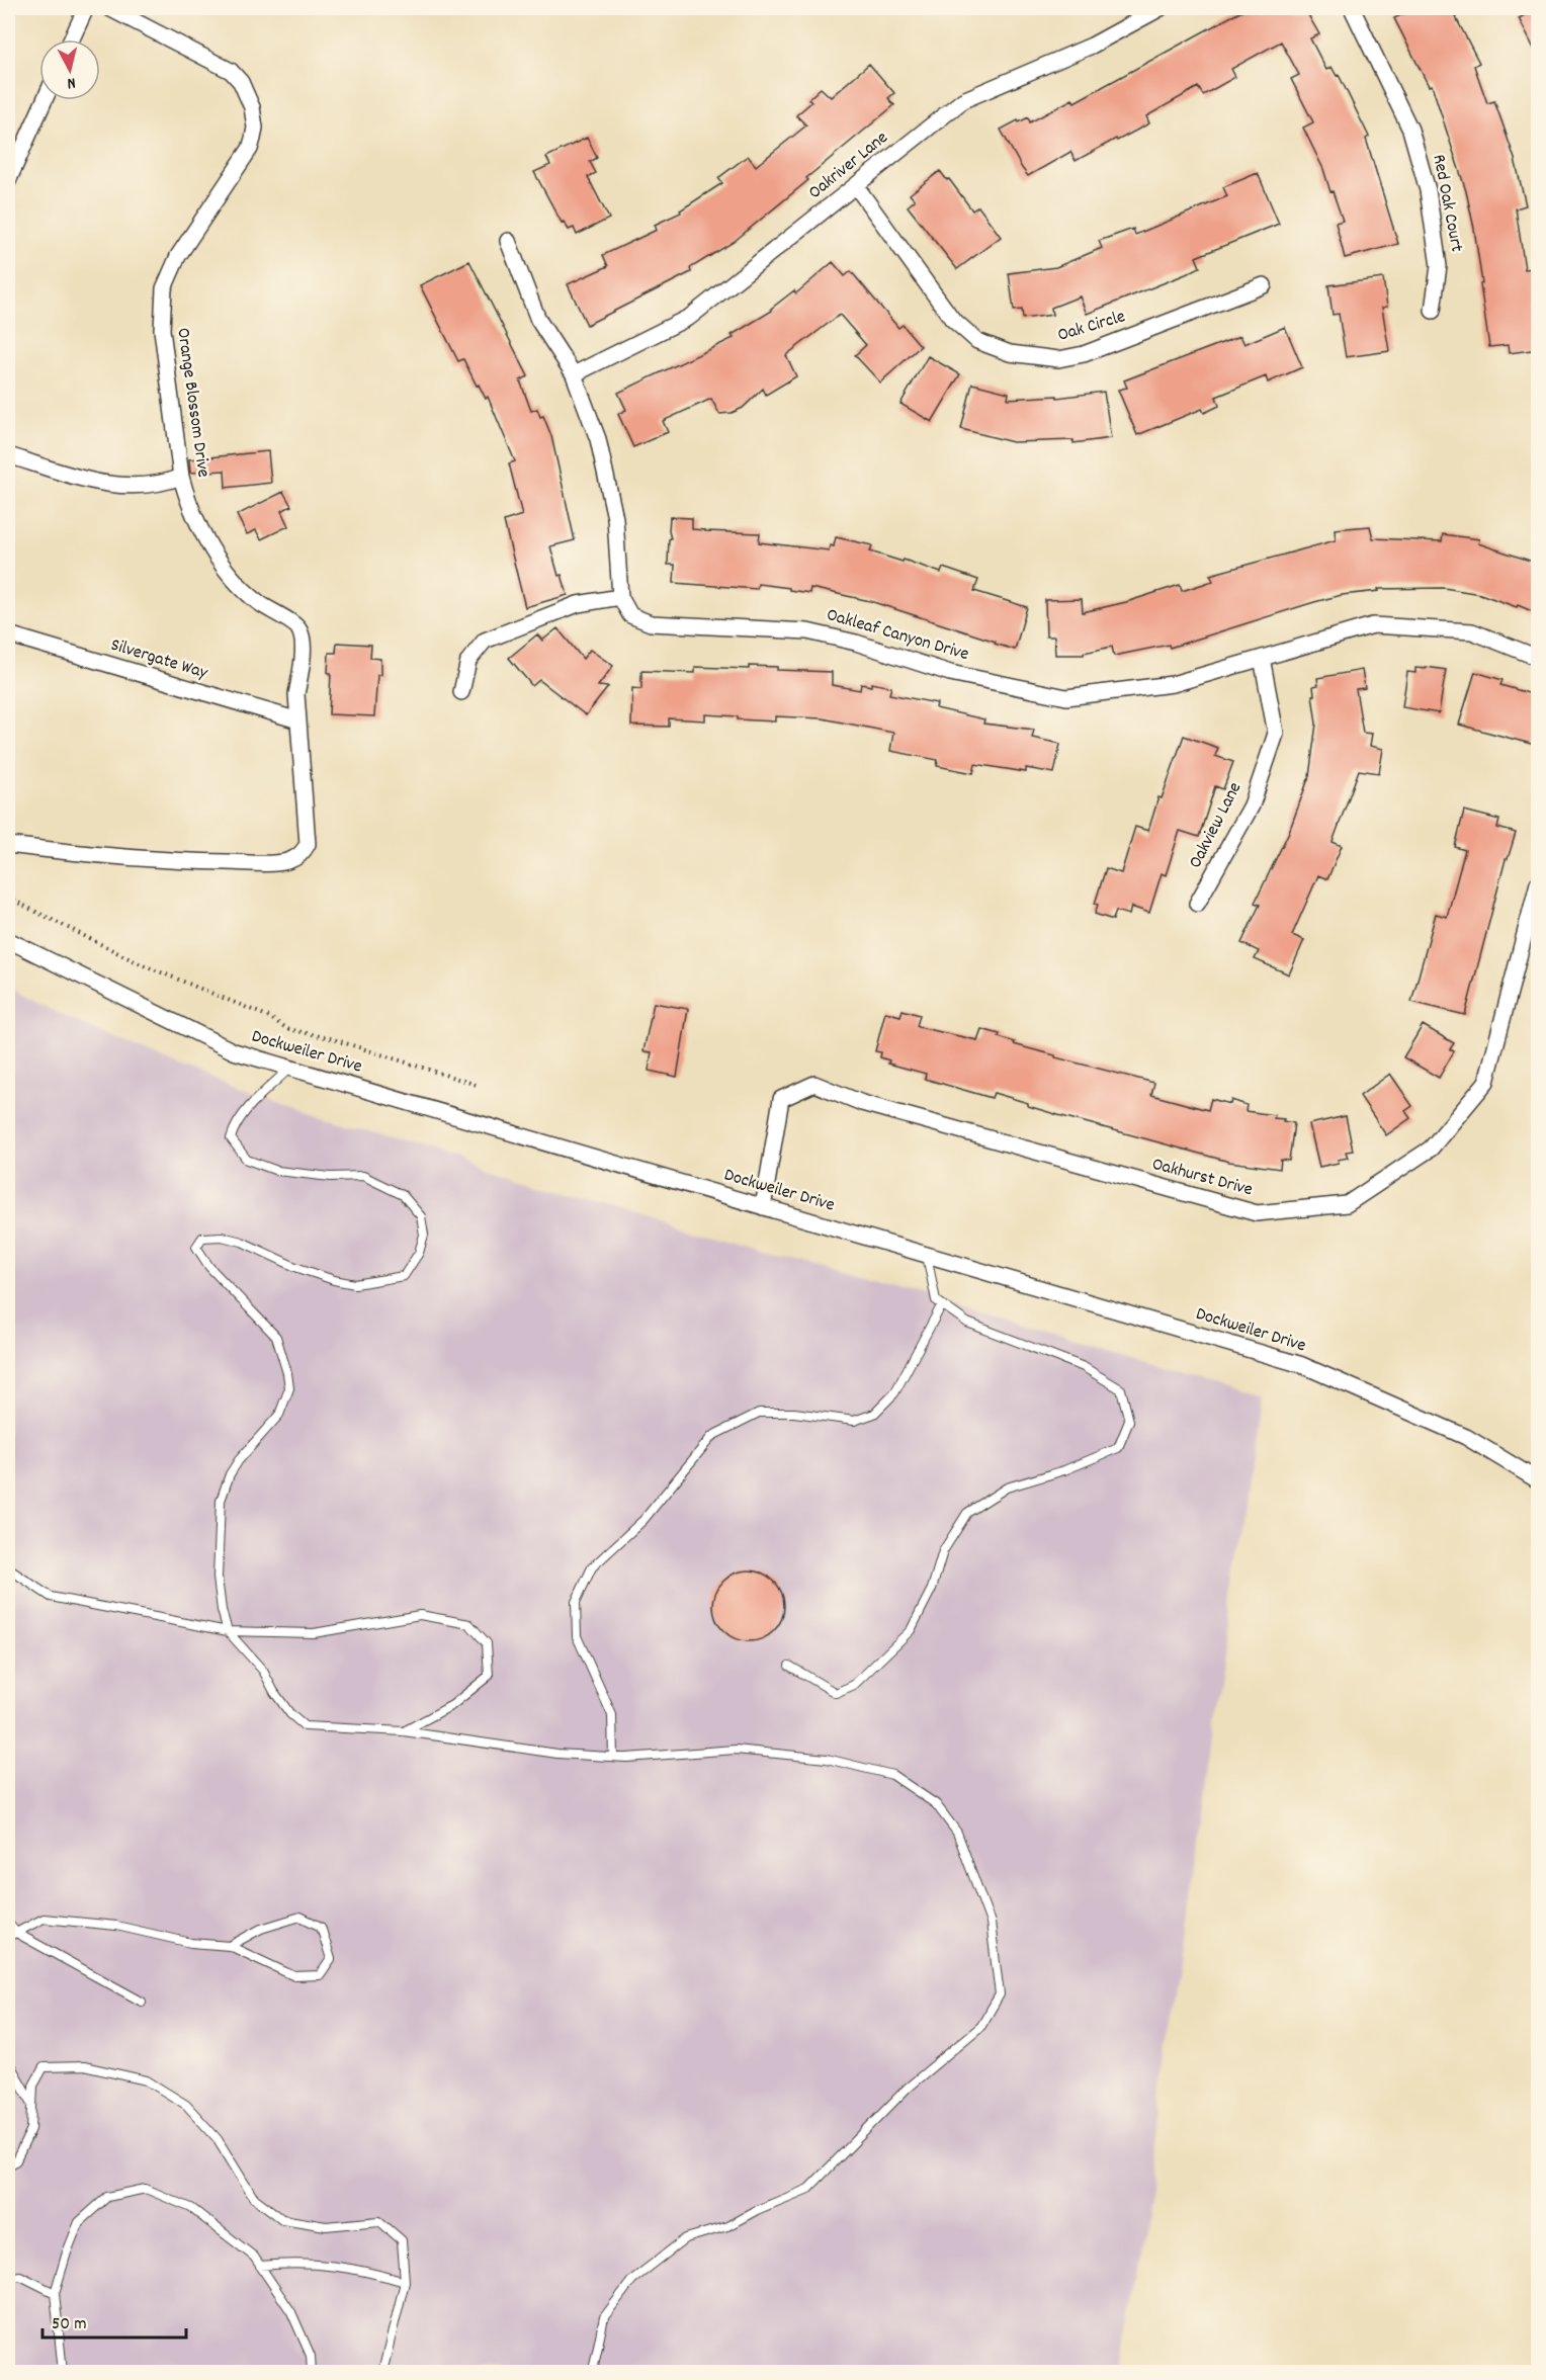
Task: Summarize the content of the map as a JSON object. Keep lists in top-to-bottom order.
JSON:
{
  "streets": {
    "street": [
      "Oakriver Lane",
      "Red Oak Court",
      "Oak Circle",
      "Orange Blossom Drive",
      "Oakleaf Canyon Drive",
      "Silvergate Way",
      "Oakview Lane",
      "Dockweiler Drive",
      "Oakhurst Drive"
    ]
  },
  "crossings": [
    ["Oakriver Lane", "Oak Circle"],
    ["Orange Blossom Drive", "Silvergate Way"],
    ["Oakleaf Canyon Drive", "Oakview Lane"],
    ["Dockweiler Drive", "Oakhurst Drive"]
  ],
  "scale_bar": "50 m",
  "north": "bottom"
}
